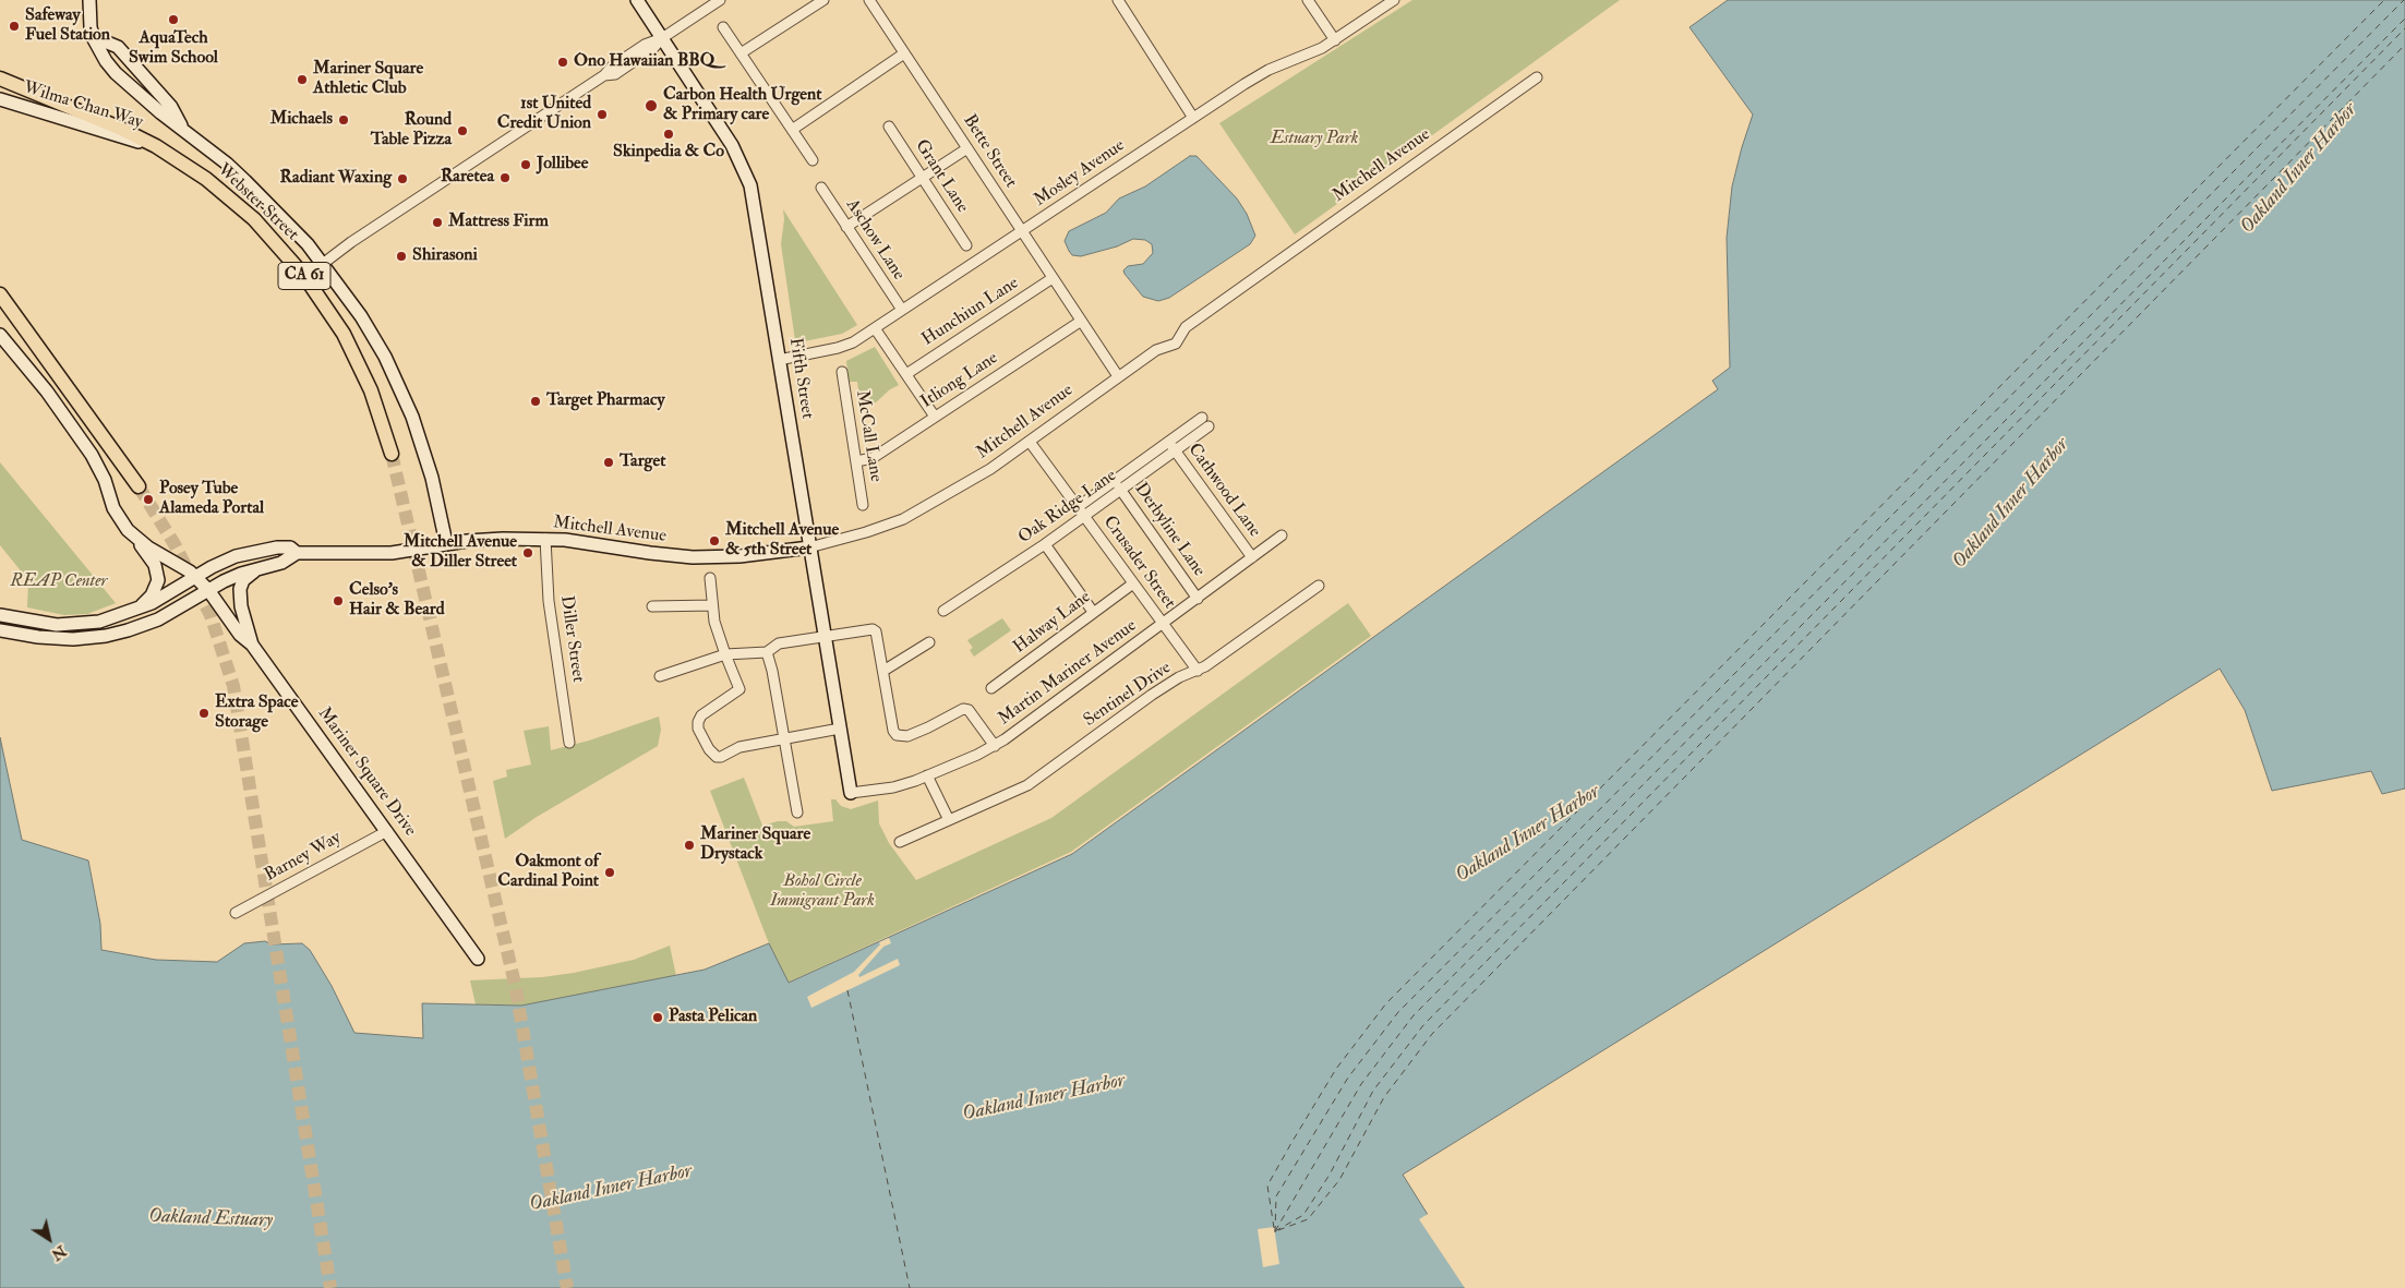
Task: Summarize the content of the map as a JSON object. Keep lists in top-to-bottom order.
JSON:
{
  "streets": {
    "main road": ["Webster Street", "CA 61"],
    "street": [
      "Wilma Chan Way",
      "Bette Street",
      "Mitchell Avenue",
      "Mosley Avenue",
      "Grant Lane",
      "Aschow Lane",
      "Hunchiun Lane",
      "Fifth Street",
      "Itliong Lane",
      "McCall Lane",
      "Cathwood Lane",
      "Oak Ridge Lane",
      "Derbyline Lane",
      "Crusader Street",
      "Halway Lane",
      "Diller Street",
      "Martin Mariner Avenue",
      "Sentinel Drive",
      "Mariner Square Drive",
      "Barney Way"
    ]
  },
  "crossings": [
    ["Wilma Chan Way", "Webster Street"],
    ["Bette Street", "Mitchell Avenue"],
    ["Bette Street", "Mosley Avenue"],
    ["Bette Street", "Hunchiun Lane"],
    ["Bette Street", "Itliong Lane"],
    ["Mitchell Avenue", "Fifth Street"],
    ["Mitchell Avenue", "Crusader Street"],
    ["Mitchell Avenue", "Diller Street"],
    ["Mitchell Avenue", "Mariner Square Drive"],
    ["Mosley Avenue", "Aschow Lane"],
    ["Mosley Avenue", "Fifth Street"],
    ["Fifth Street", "Martin Mariner Avenue"],
    ["Itliong Lane", "McCall Lane"],
    ["Cathwood Lane", "Oak Ridge Lane"],
    ["Cathwood Lane", "Martin Mariner Avenue"],
    ["Oak Ridge Lane", "Derbyline Lane"],
    ["Oak Ridge Lane", "Crusader Street"],
    ["Derbyline Lane", "Martin Mariner Avenue"],
    ["Crusader Street", "Halway Lane"],
    ["Crusader Street", "Martin Mariner Avenue"],
    ["Crusader Street", "Sentinel Drive"],
    ["Mariner Square Drive", "Barney Way"]
  ],
  "water": ["Oakland Inner Harbor", "Oakland Estuary"],
  "parks": ["Estuary Park", "REAP Center", "Bohol Circle Immigrant Park"],
  "places": [
    "AquaTech Swim School",
    "Safeway Fuel Station",
    "Ono Hawaiian BBQ",
    "Mariner Square Athletic Club",
    "Carbon Health Urgent & Primary care",
    "1st United Credit Union",
    "Michaels",
    "Round Table Pizza",
    "Skinpedia & Co",
    "Jollibee",
    "Raretea",
    "Radiant Waxing",
    "Mattress Firm",
    "Shirasoni",
    "Target Pharmacy",
    "Target",
    "Posey Tube Alameda Portal",
    "Mitchell Avenue & 5th Street",
    "Mitchell Avenue & Diller Street",
    "Celso's Hair & Beard",
    "Extra Space Storage",
    "Mariner Square Drystack",
    "Oakmont of Cardinal Point",
    "Pasta Pelican"
  ],
  "north": "bottom right"
}
